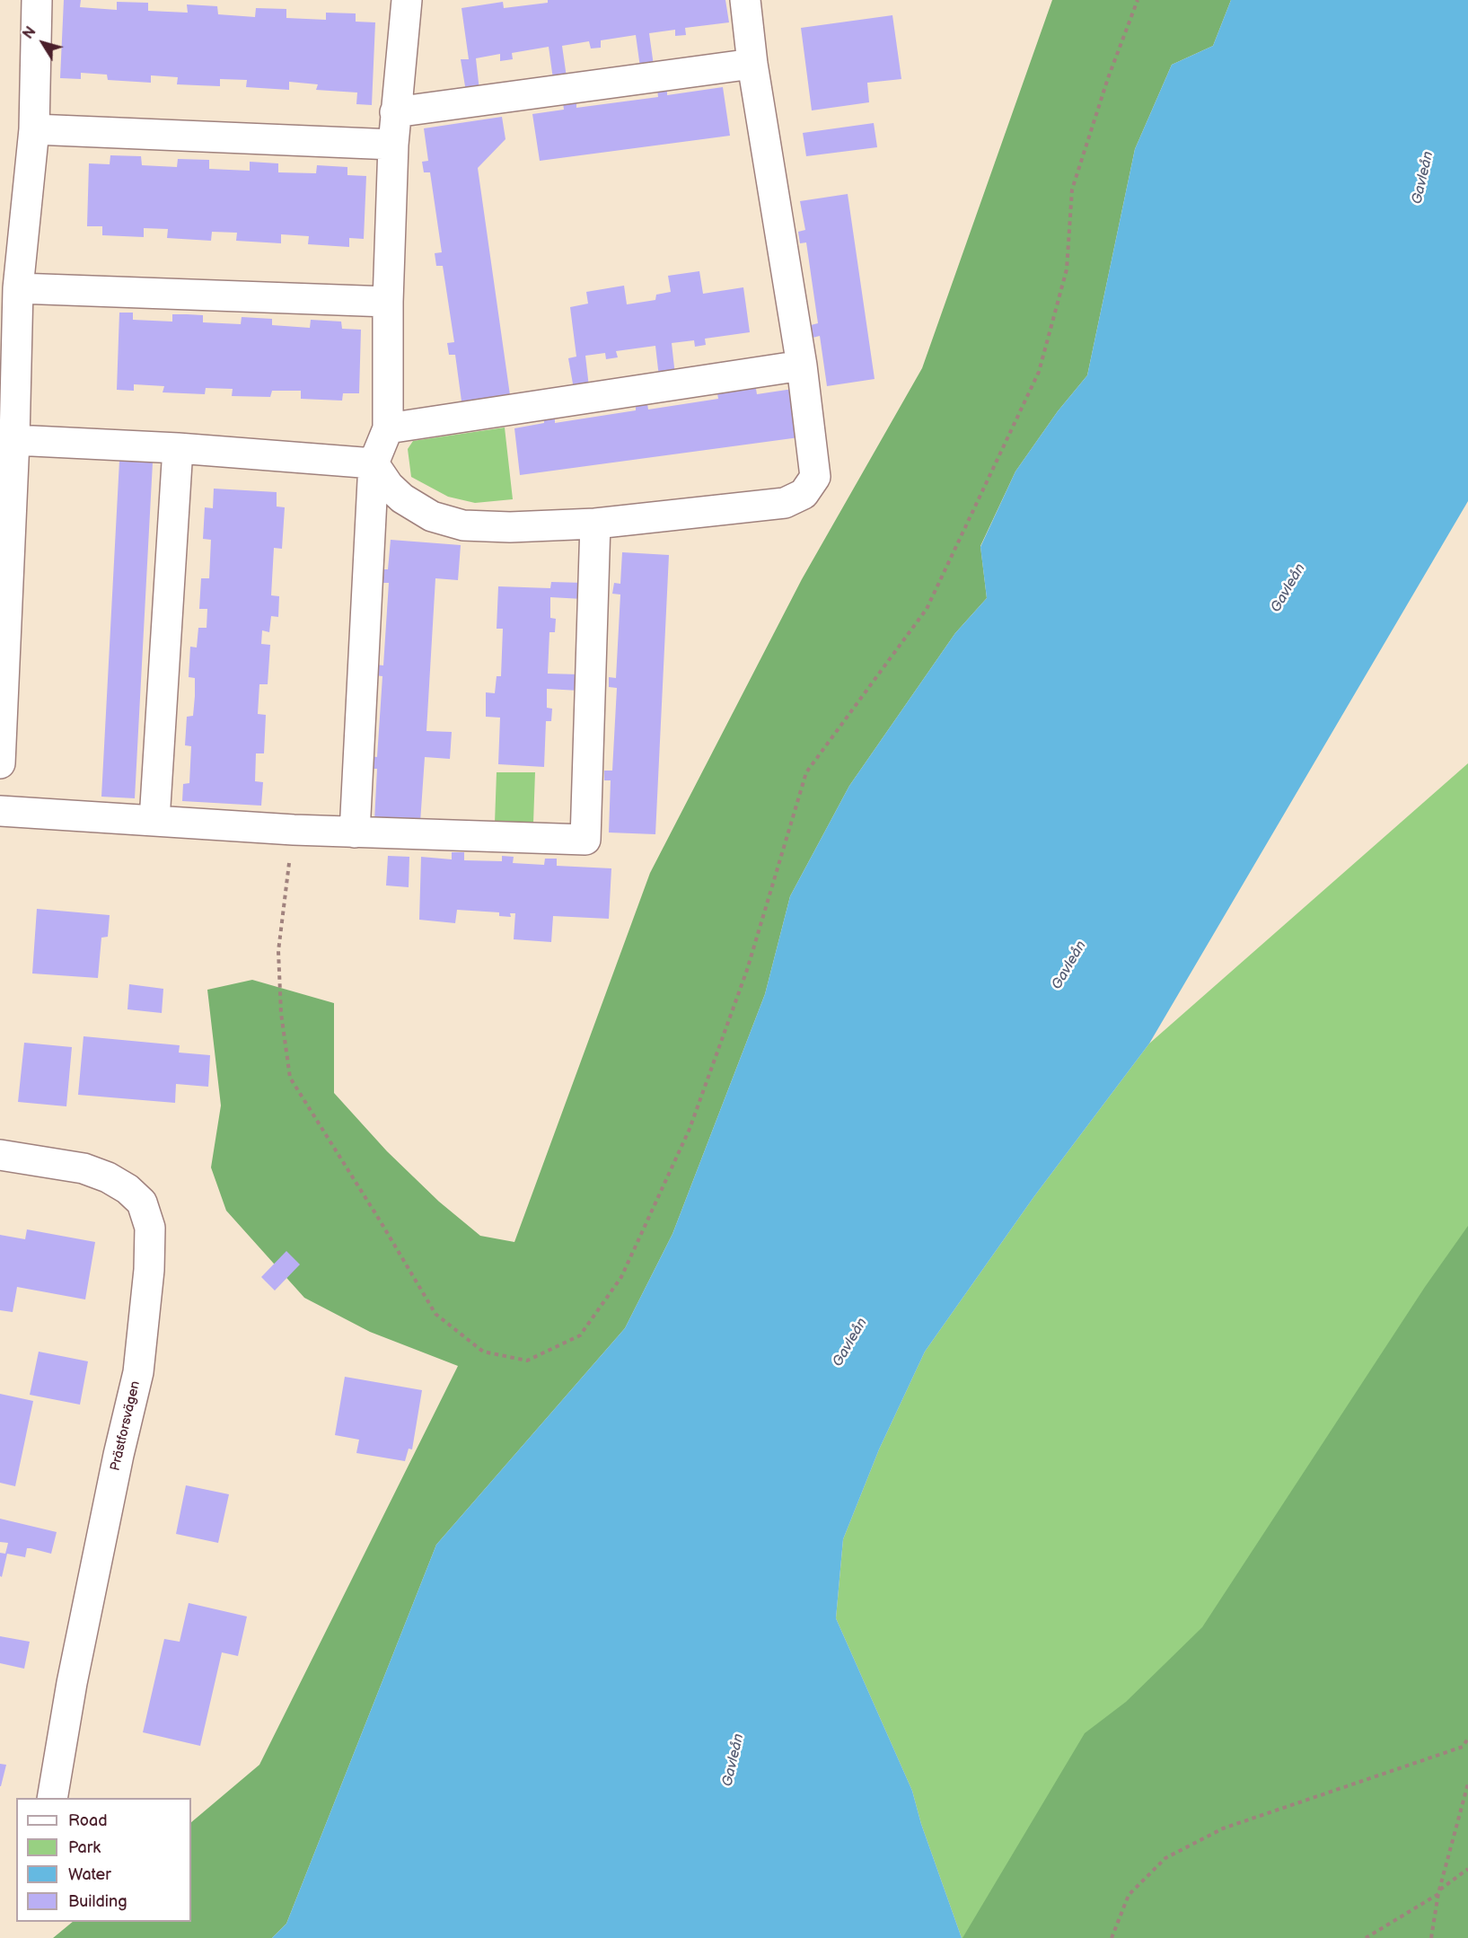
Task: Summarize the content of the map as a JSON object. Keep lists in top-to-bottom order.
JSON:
{
  "streets": {
    "street": ["Prästforsvägen"]
  },
  "water": ["Gavleån"],
  "legend": [
    "Road",
    "Park",
    "Water",
    "Building"
  ],
  "north": "top left"
}
